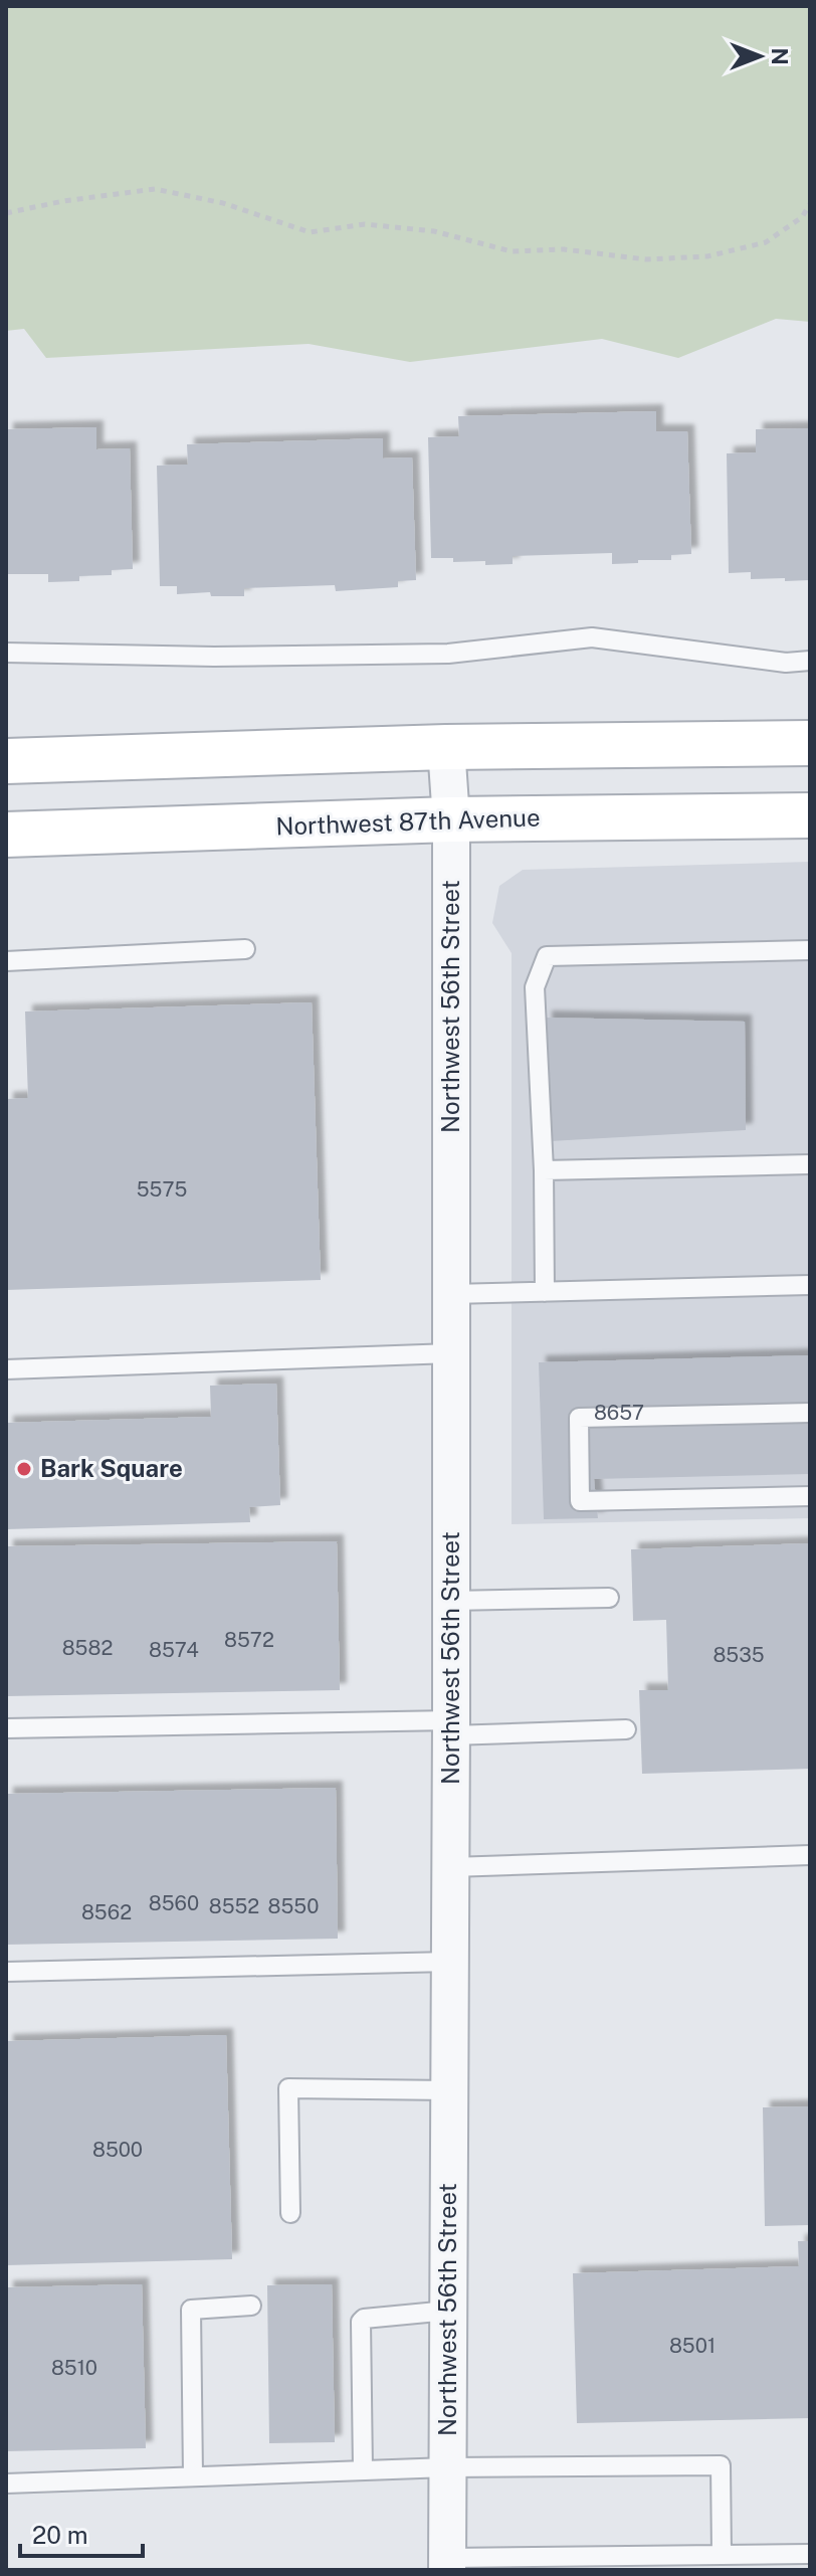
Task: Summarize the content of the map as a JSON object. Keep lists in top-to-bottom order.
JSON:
{
  "streets": {
    "main road": ["Northwest 87th Avenue"],
    "street": ["Northwest 56th Street"]
  },
  "crossings": [
    ["Northwest 87th Avenue", "Northwest 56th Street"]
  ],
  "places": ["Bark Square"],
  "house_numbers": [
    "5575",
    "8657",
    "8572",
    "8582",
    "8574",
    "8535",
    "8560",
    "8552",
    "8550",
    "8562",
    "8500",
    "8501",
    "8510"
  ],
  "scale_bar": "20 m",
  "north": "right"
}
